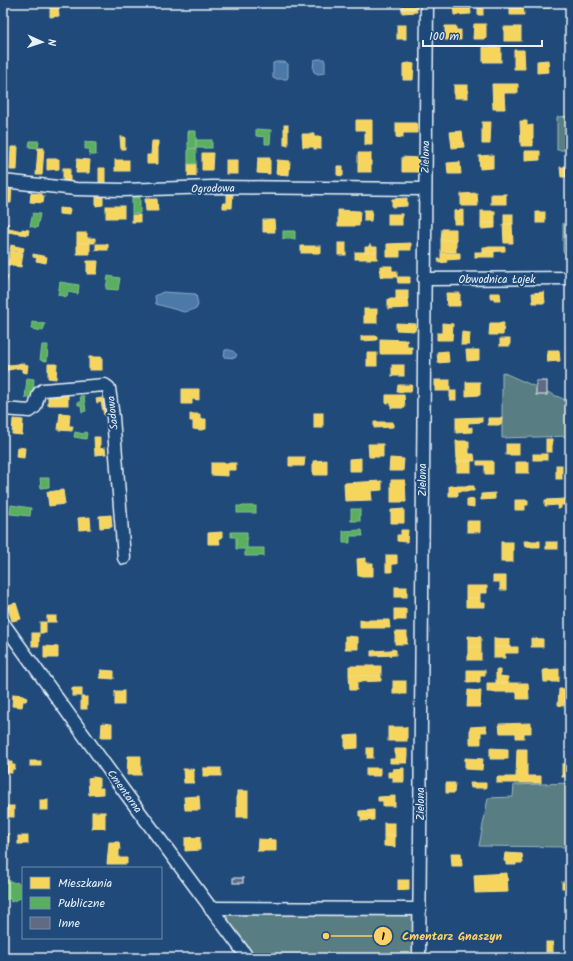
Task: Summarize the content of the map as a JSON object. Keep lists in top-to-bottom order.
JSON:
{
  "streets": {
    "street": [
      "Zielona",
      "Ogrodowa",
      "Obwodnica Łojek",
      "Sadowa",
      "Cmentarna"
    ]
  },
  "crossings": [
    ["Zielona", "Ogrodowa"],
    ["Zielona", "Obwodnica Łojek"]
  ],
  "places": ["Cmentarz Gnaszyn"],
  "legend": ["Mieszkania", "Publiczne", "Inne"],
  "scale_bar": "100 m",
  "north": "right"
}
